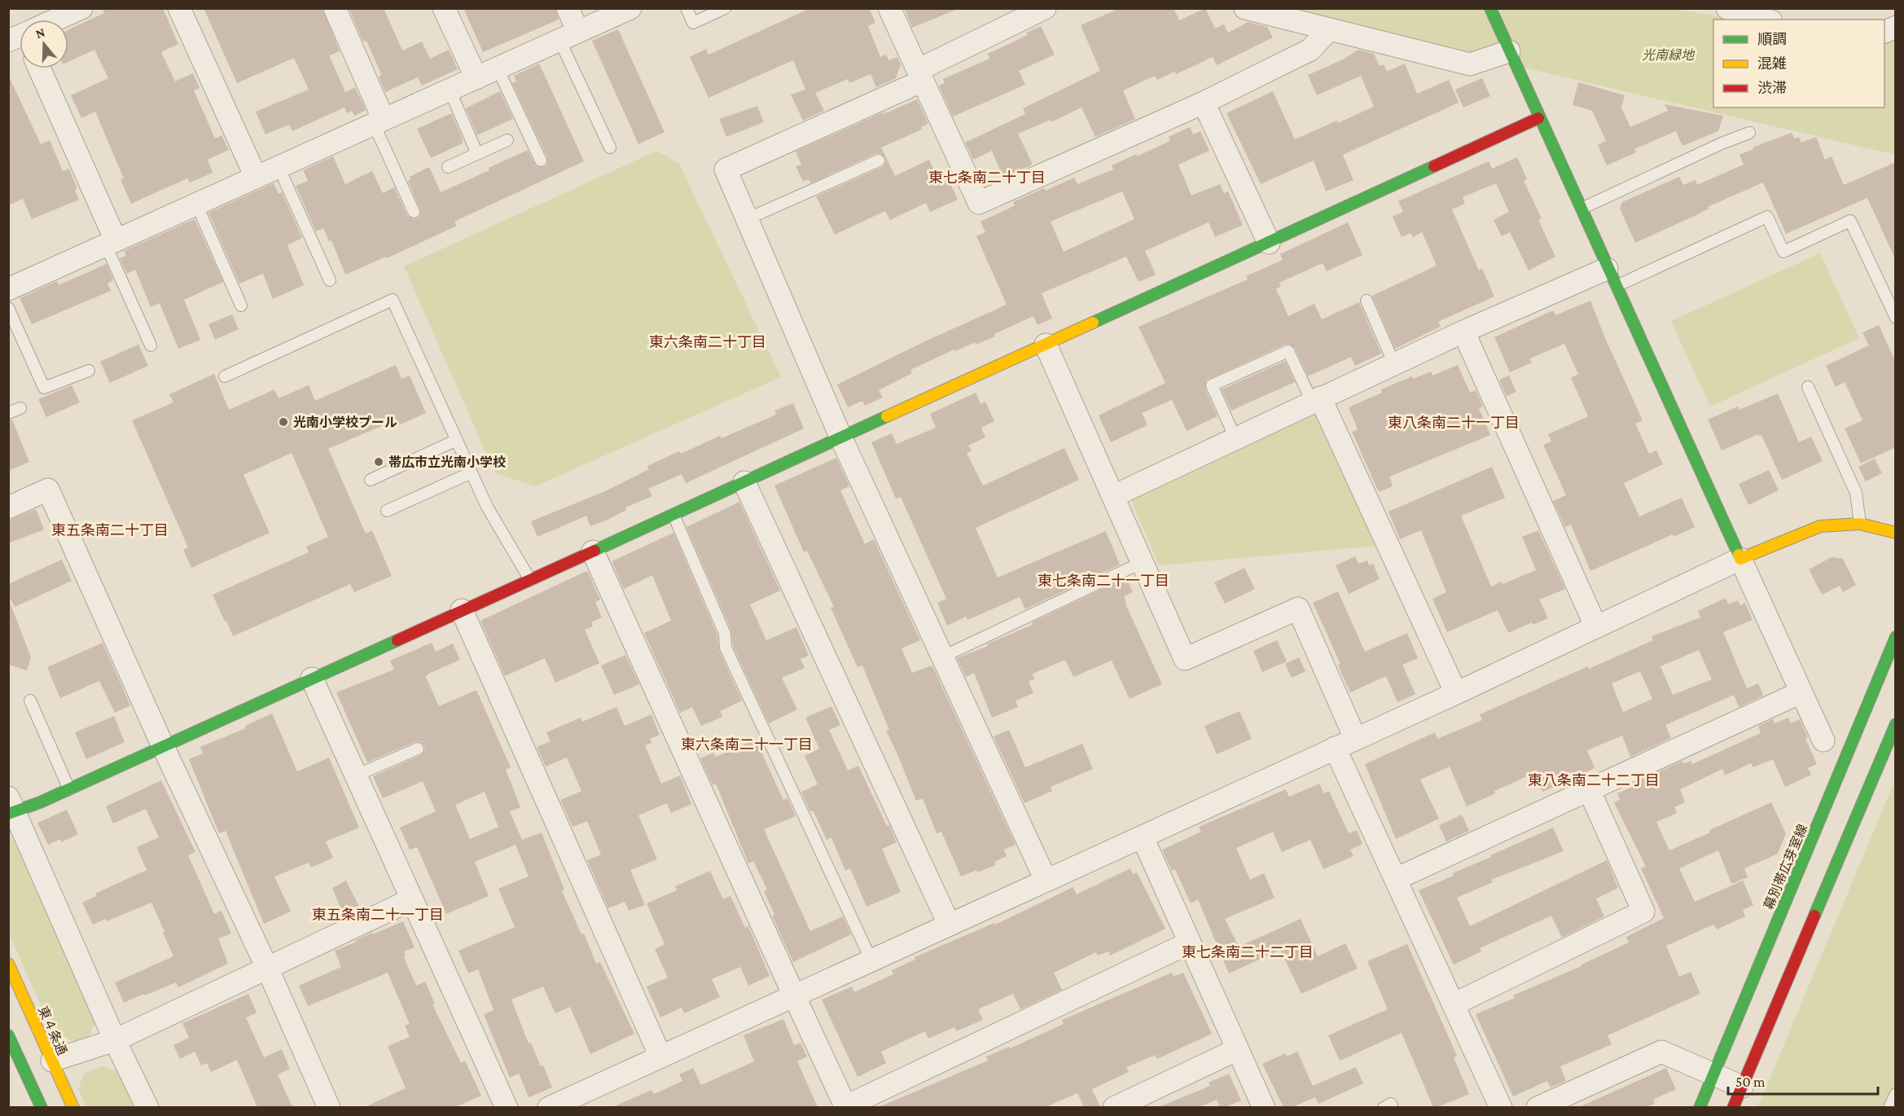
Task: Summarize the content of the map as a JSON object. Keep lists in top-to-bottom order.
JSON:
{
  "streets": {
    "street": ["幕別帯広芽室線", "東４条通"]
  },
  "districts": [
    "東七条南二十丁目",
    "東六条南二十丁目",
    "東八条南二十一丁目",
    "東五条南二十丁目",
    "東七条南二十一丁目",
    "東六条南二十一丁目",
    "東八条南二十二丁目",
    "東五条南二十一丁目",
    "東七条南二十二丁目"
  ],
  "parks": ["光南緑地"],
  "places": ["光南小学校プール", "帯広市立光南小学校"],
  "legend": ["順調", "混雑", "渋滞"],
  "scale_bar": "50 m",
  "north": "top"
}
